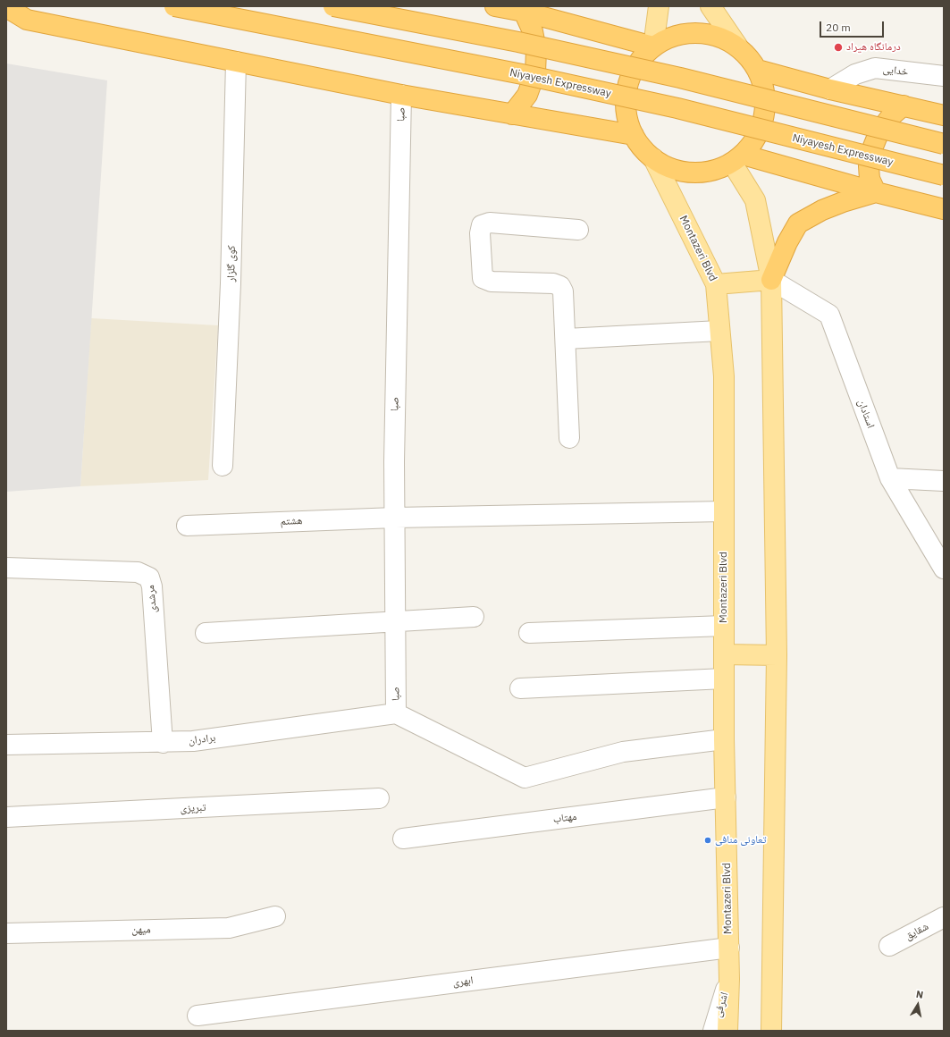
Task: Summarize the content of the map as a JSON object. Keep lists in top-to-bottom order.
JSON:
{
  "streets": {
    "highway": ["Niyayesh Expressway"],
    "main road": ["Montazeri Blvd"],
    "street": [
      "خدایی",
      "صبا",
      "کوی گلزار",
      "استادان",
      "هشتم",
      "مرشدی",
      "برادران",
      "تبریزی",
      "مهتاب",
      "میهن",
      "شقایق",
      "ابهری",
      "اشرفی"
    ]
  },
  "crossings": [
    ["صبا", "هشتم"],
    ["صبا", "برادران"],
    ["Montazeri Blvd", "هشتم"],
    ["Montazeri Blvd", "مهتاب"],
    ["Montazeri Blvd", "ابهری"],
    ["Montazeri Blvd", "اشرفی"],
    ["مرشدی", "برادران"]
  ],
  "places": ["درمانگاه هیراد", "تعاونی منافی"],
  "scale_bar": "20 m",
  "north": "top"
}
